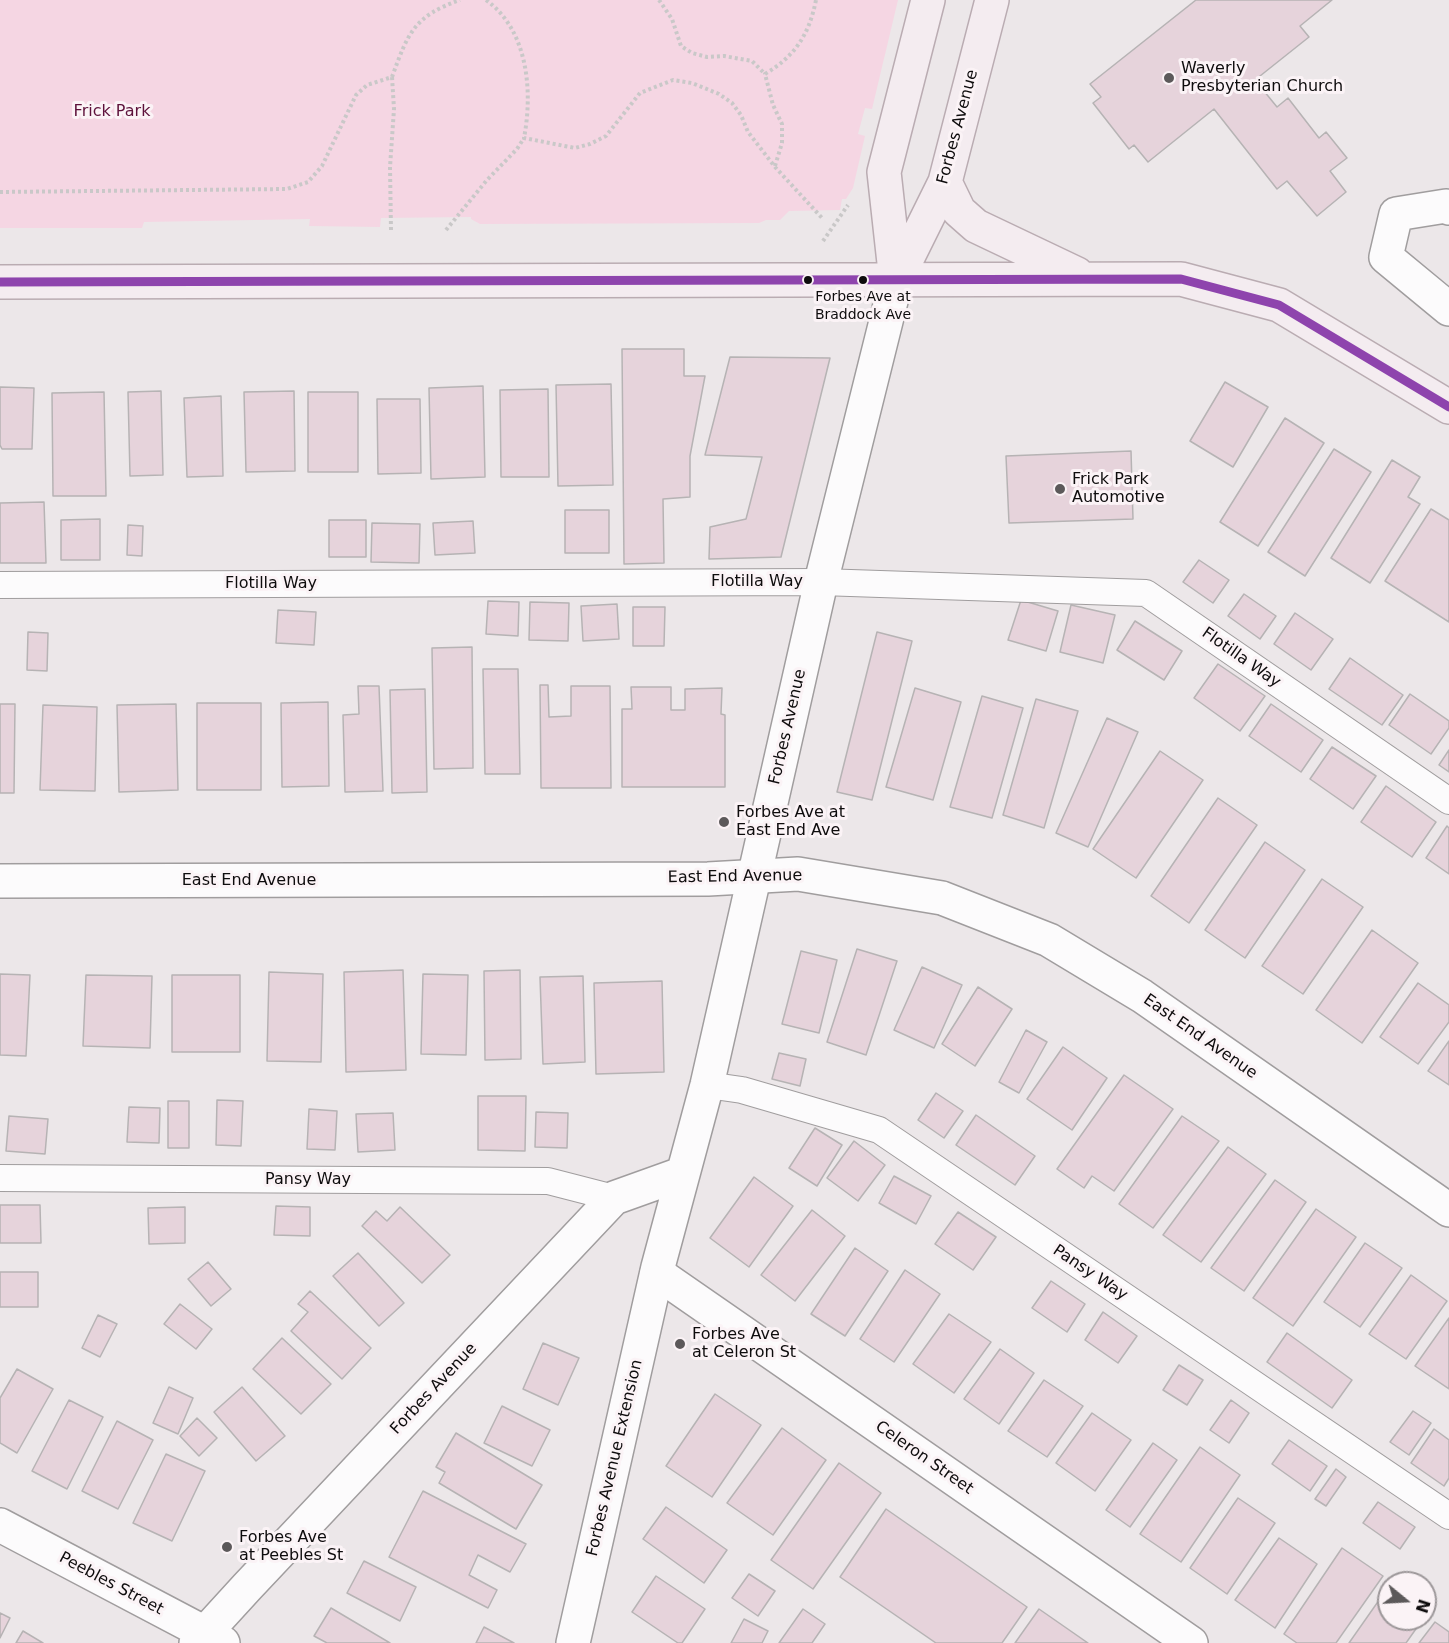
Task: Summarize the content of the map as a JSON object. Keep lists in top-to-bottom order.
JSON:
{
  "streets": {
    "main road": ["Forbes Avenue"],
    "street": [
      "East End Avenue",
      "Forbes Avenue Extension",
      "Celeron Street",
      "Peebles Street"
    ],
    "lane": ["Flotilla Way", "Pansy Way"]
  },
  "crossings": [
    ["Forbes Avenue", "Flotilla Way"],
    ["Forbes Avenue", "East End Avenue"],
    ["Forbes Avenue", "Pansy Way"],
    ["Forbes Avenue", "Forbes Avenue Extension"],
    ["Forbes Avenue", "Celeron Street"],
    ["Forbes Avenue", "Peebles Street"],
    ["Forbes Avenue Extension", "Celeron Street"]
  ],
  "parks": ["Frick Park"],
  "places": [
    "Waverly Presbyterian Church",
    "Forbes Ave at Braddock Ave",
    "Frick Park Automotive",
    "Forbes Ave at East End Ave",
    "Forbes Ave at Celeron St",
    "Forbes Ave at Peebles St"
  ],
  "north": "right"
}
